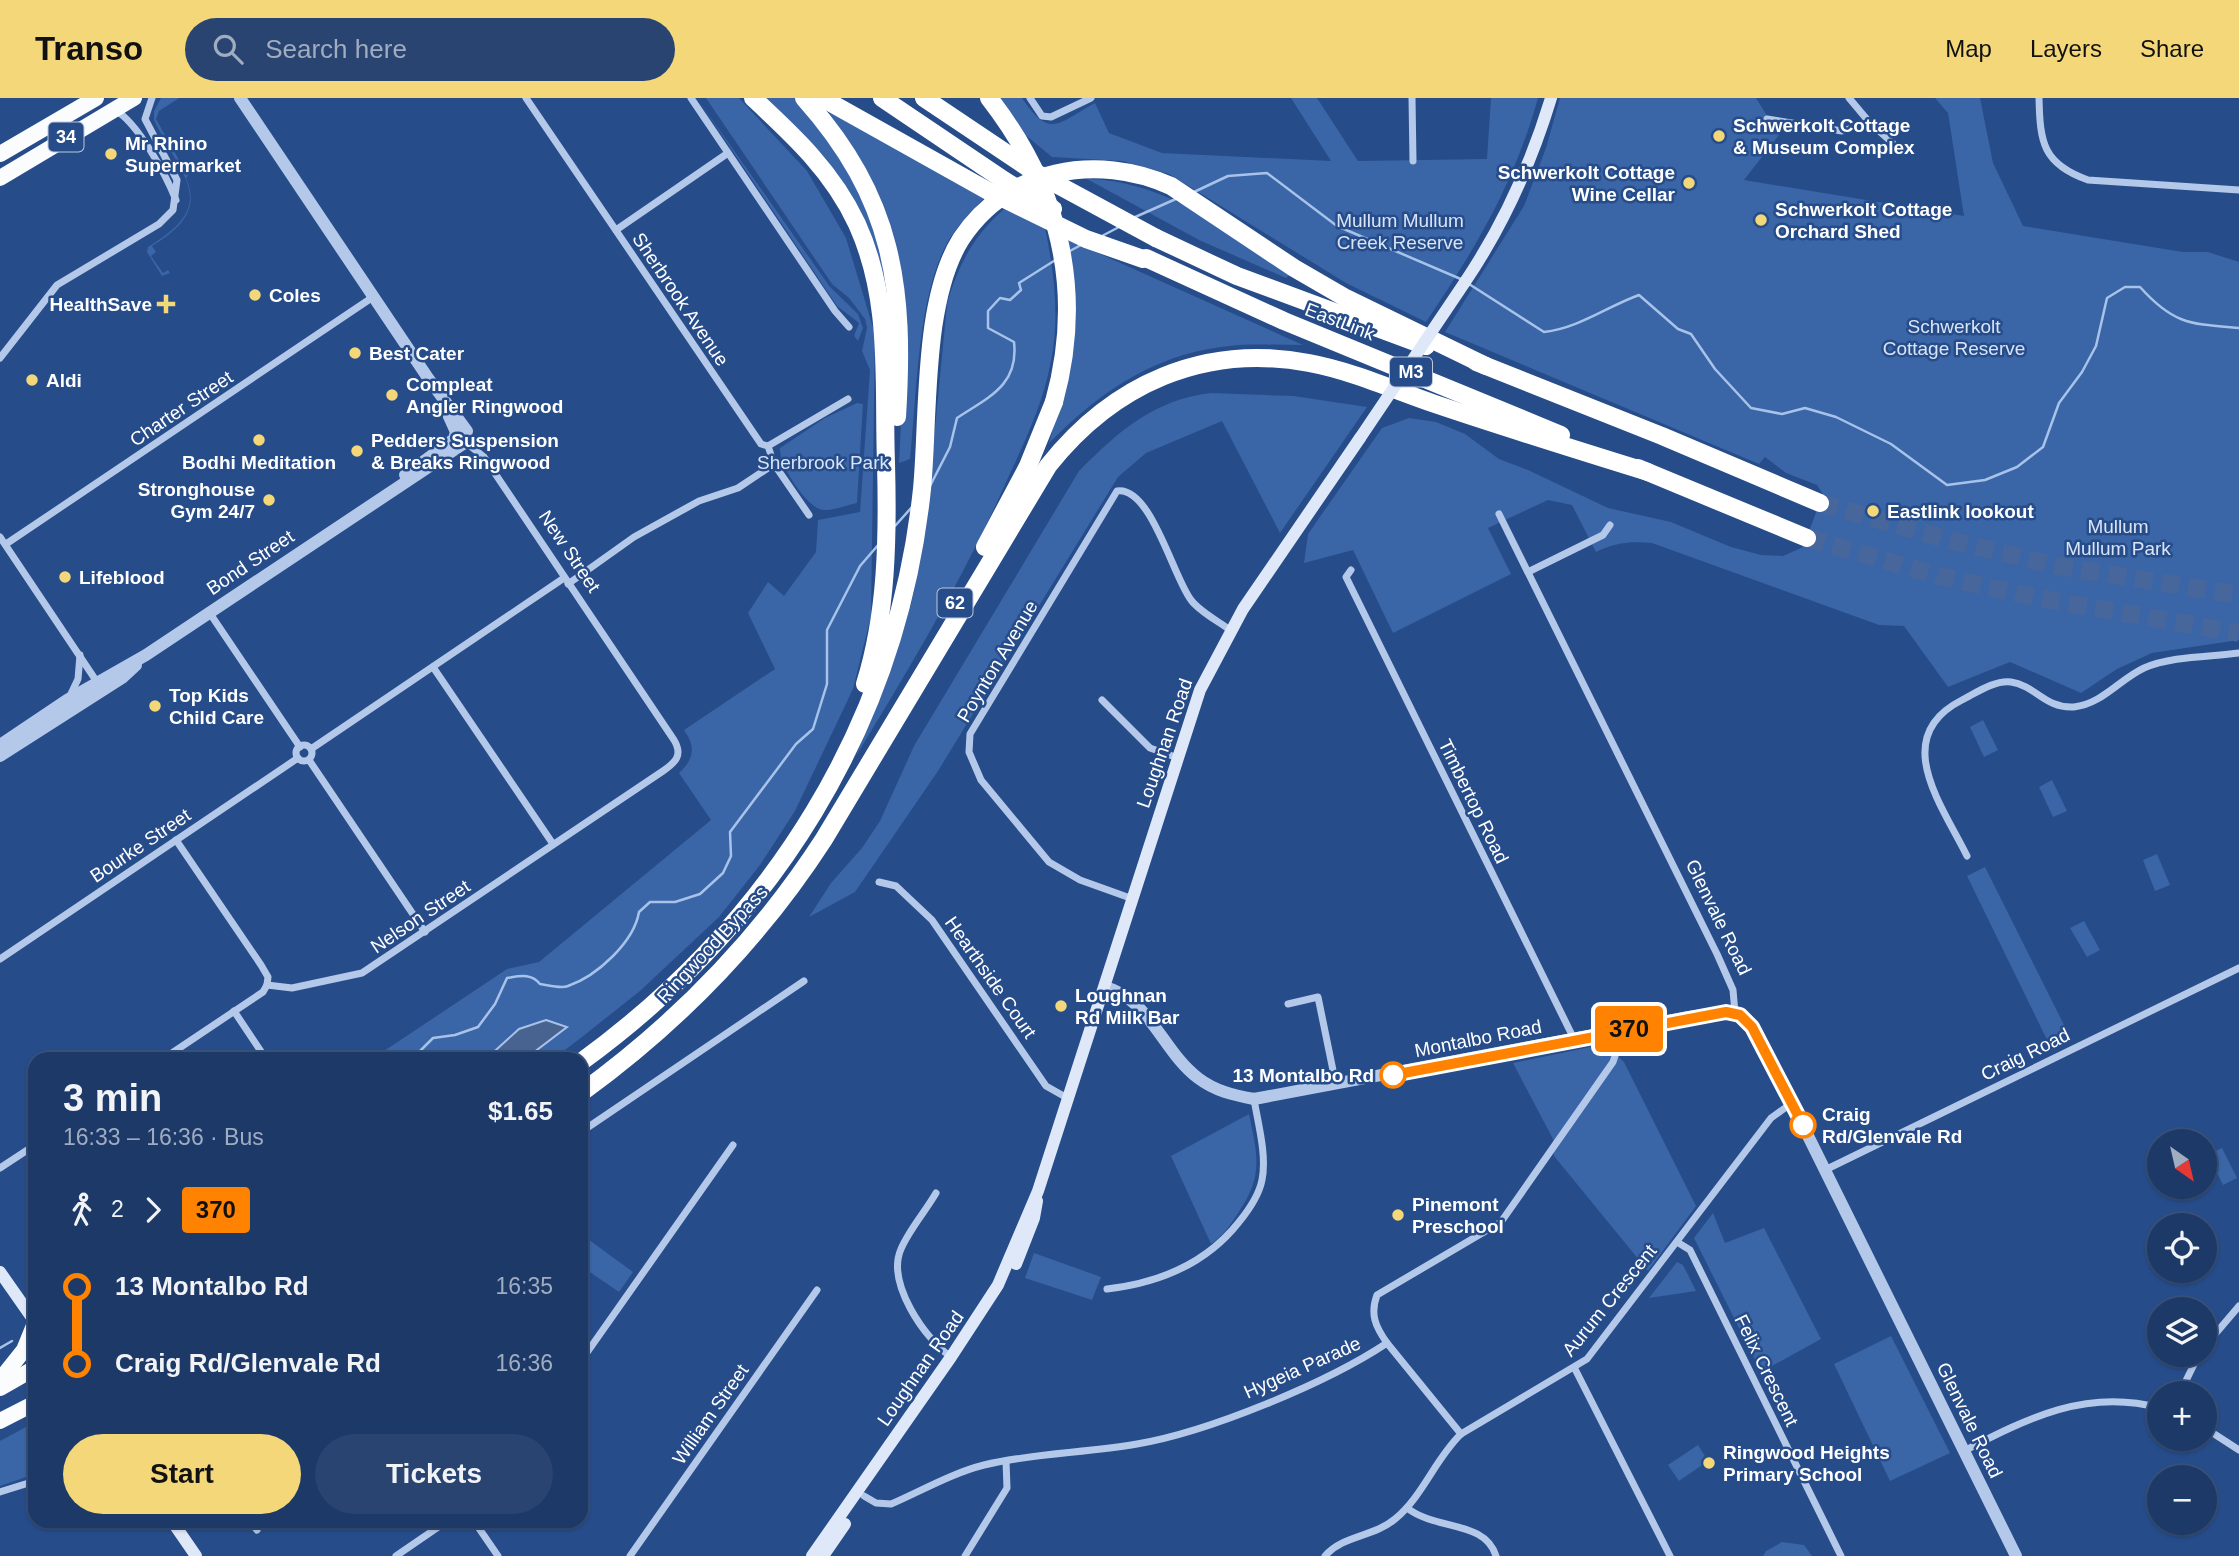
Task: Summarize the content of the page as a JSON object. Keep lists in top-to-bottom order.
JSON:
{
  "streets": {
    "highway": [
      "34",
      "EastLink",
      "M3",
      "62",
      "Ringwood Bypass"
    ],
    "main road": ["Loughnan Road"],
    "street": [
      "Sherbrook Avenue",
      "Charter Street",
      "New Street",
      "Bond Street",
      "Poynton Avenue",
      "Timbertop Road",
      "Bourke Street",
      "Nelson Street",
      "Glenvale Road",
      "Hearthside Court",
      "Montalbo Road",
      "Craig Road",
      "Aurum Crescent",
      "Hygeia Parade",
      "Felix Crescent",
      "William Street"
    ]
  },
  "crossings": [
    ["New Street", "Bond Street"],
    ["New Street", "Nelson Street"],
    ["62", "Ringwood Bypass"],
    ["Poynton Avenue", "Loughnan Road"],
    ["Loughnan Road", "Hearthside Court"],
    ["Loughnan Road", "Montalbo Road"],
    ["Loughnan Road", "Hygeia Parade"],
    ["Timbertop Road", "Montalbo Road"],
    ["Glenvale Road", "Montalbo Road"],
    ["Glenvale Road", "Craig Road"],
    ["Glenvale Road", "Aurum Crescent"],
    ["Montalbo Road", "Hygeia Parade"],
    ["Aurum Crescent", "Felix Crescent"]
  ],
  "parks": [
    "Mullum Mullum Creek Reserve",
    "Schwerkolt Cottage Reserve",
    "Sherbrook Park",
    "Mullum Mullum Park"
  ],
  "places": {
    "other": [
      "Schwerkolt Cottage & Museum Complex",
      "Mr Rhino Supermarket",
      "Schwerkolt Cottage Wine Cellar",
      "Schwerkolt Cottage Orchard Shed",
      "Coles",
      "Best Cater",
      "Aldi",
      "Compleat Angler Ringwood",
      "Bodhi Meditation",
      "Pedders Suspension & Breaks Ringwood",
      "Stronghouse Gym 24/7",
      "Eastlink lookout",
      "Lifeblood",
      "Top Kids Child Care",
      "Loughnan Rd Milk Bar",
      "13 Montalbo Rd",
      "Craig Rd/Glenvale Rd",
      "Pinemont Preschool",
      "Ringwood Heights Primary School"
    ],
    "health": ["HealthSave"]
  },
  "lines": ["bus line 370"],
  "north": "bottom right",
  "page": {
    "header": "Transo",
    "search": "Search here",
    "nav": ["Map", "Layers", "Share"],
    "on_map": "370",
    "heading": ["3 min", "16:33 – 16:36 · Bus", "$1.65"],
    "map_buttons": ["+", "−"],
    "legs": ["2", "370"],
    "list": [
      {
        "name": "13 Montalbo Rd",
        "value": "16:35"
      },
      {
        "name": "Craig Rd/Glenvale Rd",
        "value": "16:36"
      }
    ],
    "buttons": ["Start", "Tickets"]
  }
}
